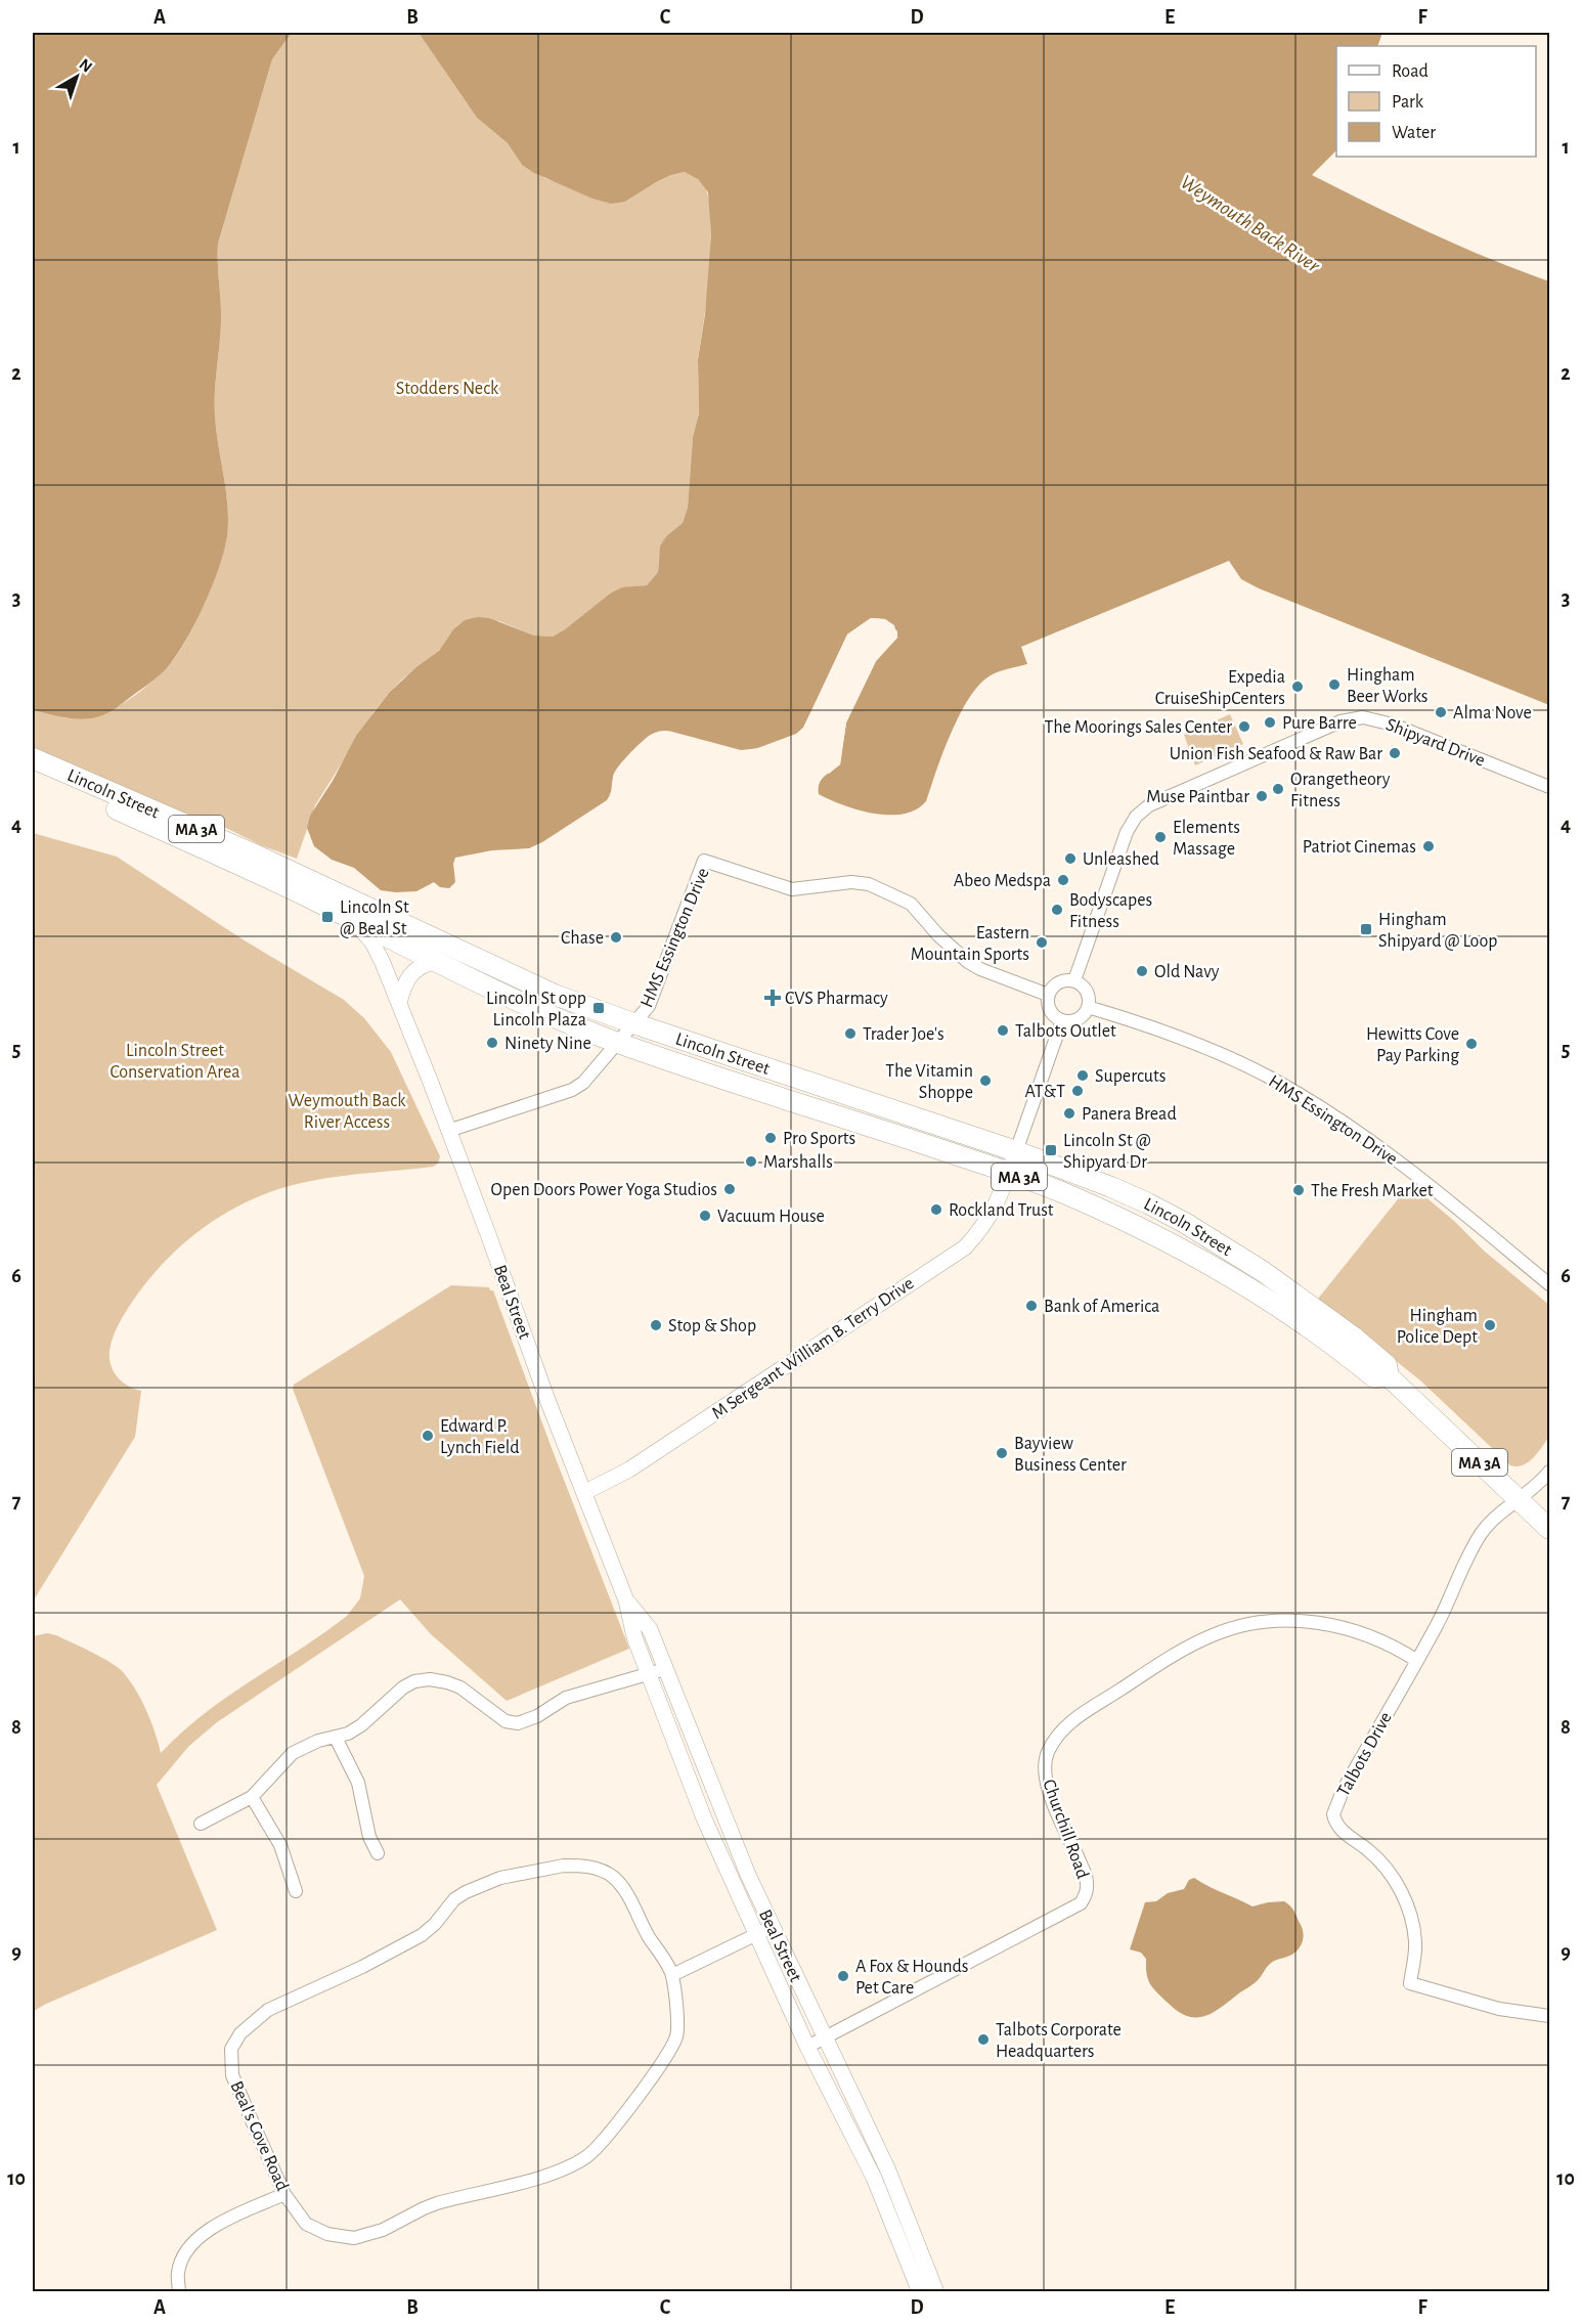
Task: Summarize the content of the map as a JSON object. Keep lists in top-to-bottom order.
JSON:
{
  "streets": {
    "main road": ["Lincoln Street", "MA 3A"],
    "street": [
      "Shipyard Drive",
      "HMS Essington Drive",
      "Beal Street",
      "M Sergeant William B. Terry Drive",
      "Talbots Drive",
      "Churchill Road",
      "Beal's Cove Road"
    ]
  },
  "crossings": [
    ["Shipyard Drive", "HMS Essington Drive"],
    ["Lincoln Street", "HMS Essington Drive"],
    ["Lincoln Street", "Beal Street"],
    ["Lincoln Street", "M Sergeant William B. Terry Drive"],
    ["Lincoln Street", "Talbots Drive"],
    ["HMS Essington Drive", "Beal Street"],
    ["Beal Street", "M Sergeant William B. Terry Drive"],
    ["Beal Street", "Churchill Road"],
    ["Talbots Drive", "Churchill Road"]
  ],
  "water": ["Weymouth Back River"],
  "parks": ["Stodders Neck", "Lincoln Street Conservation Area", "Weymouth Back River Access"],
  "places": {
    "other": [
      "Hingham Beer Works",
      "Expedia CruiseShipCenters",
      "Alma Nove",
      "Pure Barre",
      "The Moorings Sales Center",
      "Union Fish Seafood & Raw Bar",
      "Orangetheory Fitness",
      "Muse Paintbar",
      "Elements Massage",
      "Patriot Cinemas",
      "Unleashed",
      "Abeo Medspa",
      "Bodyscapes Fitness",
      "Chase",
      "Eastern Mountain Sports",
      "Old Navy",
      "Talbots Outlet",
      "Trader Joe's",
      "Ninety Nine",
      "Hewitts Cove Pay Parking",
      "Supercuts",
      "The Vitamin Shoppe",
      "AT&T",
      "Panera Bread",
      "Pro Sports",
      "Marshalls",
      "Open Doors Power Yoga Studios",
      "The Fresh Market",
      "Rockland Trust",
      "Vacuum House",
      "Bank of America",
      "Stop & Shop",
      "Hingham Police Dept",
      "Edward P. Lynch Field",
      "Bayview Business Center",
      "A Fox & Hounds Pet Care",
      "Talbots Corporate Headquarters"
    ],
    "transit": [
      "Lincoln St @ Beal St",
      "Hingham Shipyard @ Loop",
      "Lincoln St opp Lincoln Plaza",
      "Lincoln St @ Shipyard Dr"
    ],
    "health": ["CVS Pharmacy"]
  },
  "legend": ["Road", "Park", "Water"],
  "north": "top right",
  "grid": {
    "columns": [
      "A",
      "B",
      "C",
      "D",
      "E",
      "F"
    ],
    "rows": [
      "1",
      "2",
      "3",
      "4",
      "5",
      "6",
      "7",
      "8",
      "9",
      "10"
    ]
  }
}
